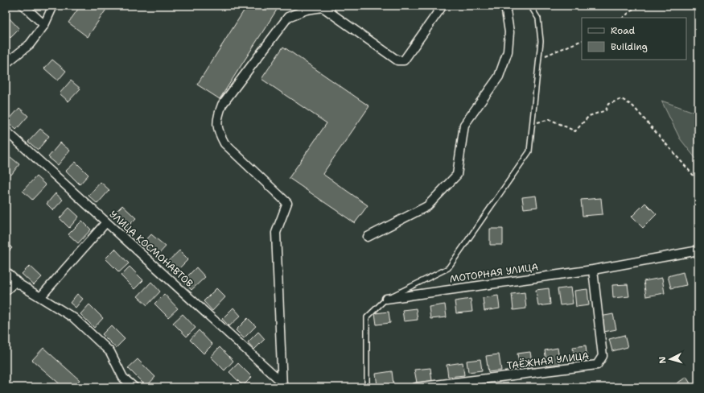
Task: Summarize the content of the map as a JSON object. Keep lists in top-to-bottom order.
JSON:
{
  "streets": {
    "street": ["УЛИЦА КОСМОНАВТОВ", "МОТОРНАЯ УЛИЦА", "ТАЁЖНАЯ УЛИЦА"]
  },
  "crossings": [
    ["МОТОРНАЯ УЛИЦА", "ТАЁЖНАЯ УЛИЦА"]
  ],
  "legend": ["Road", "Building"],
  "north": "left"
}
